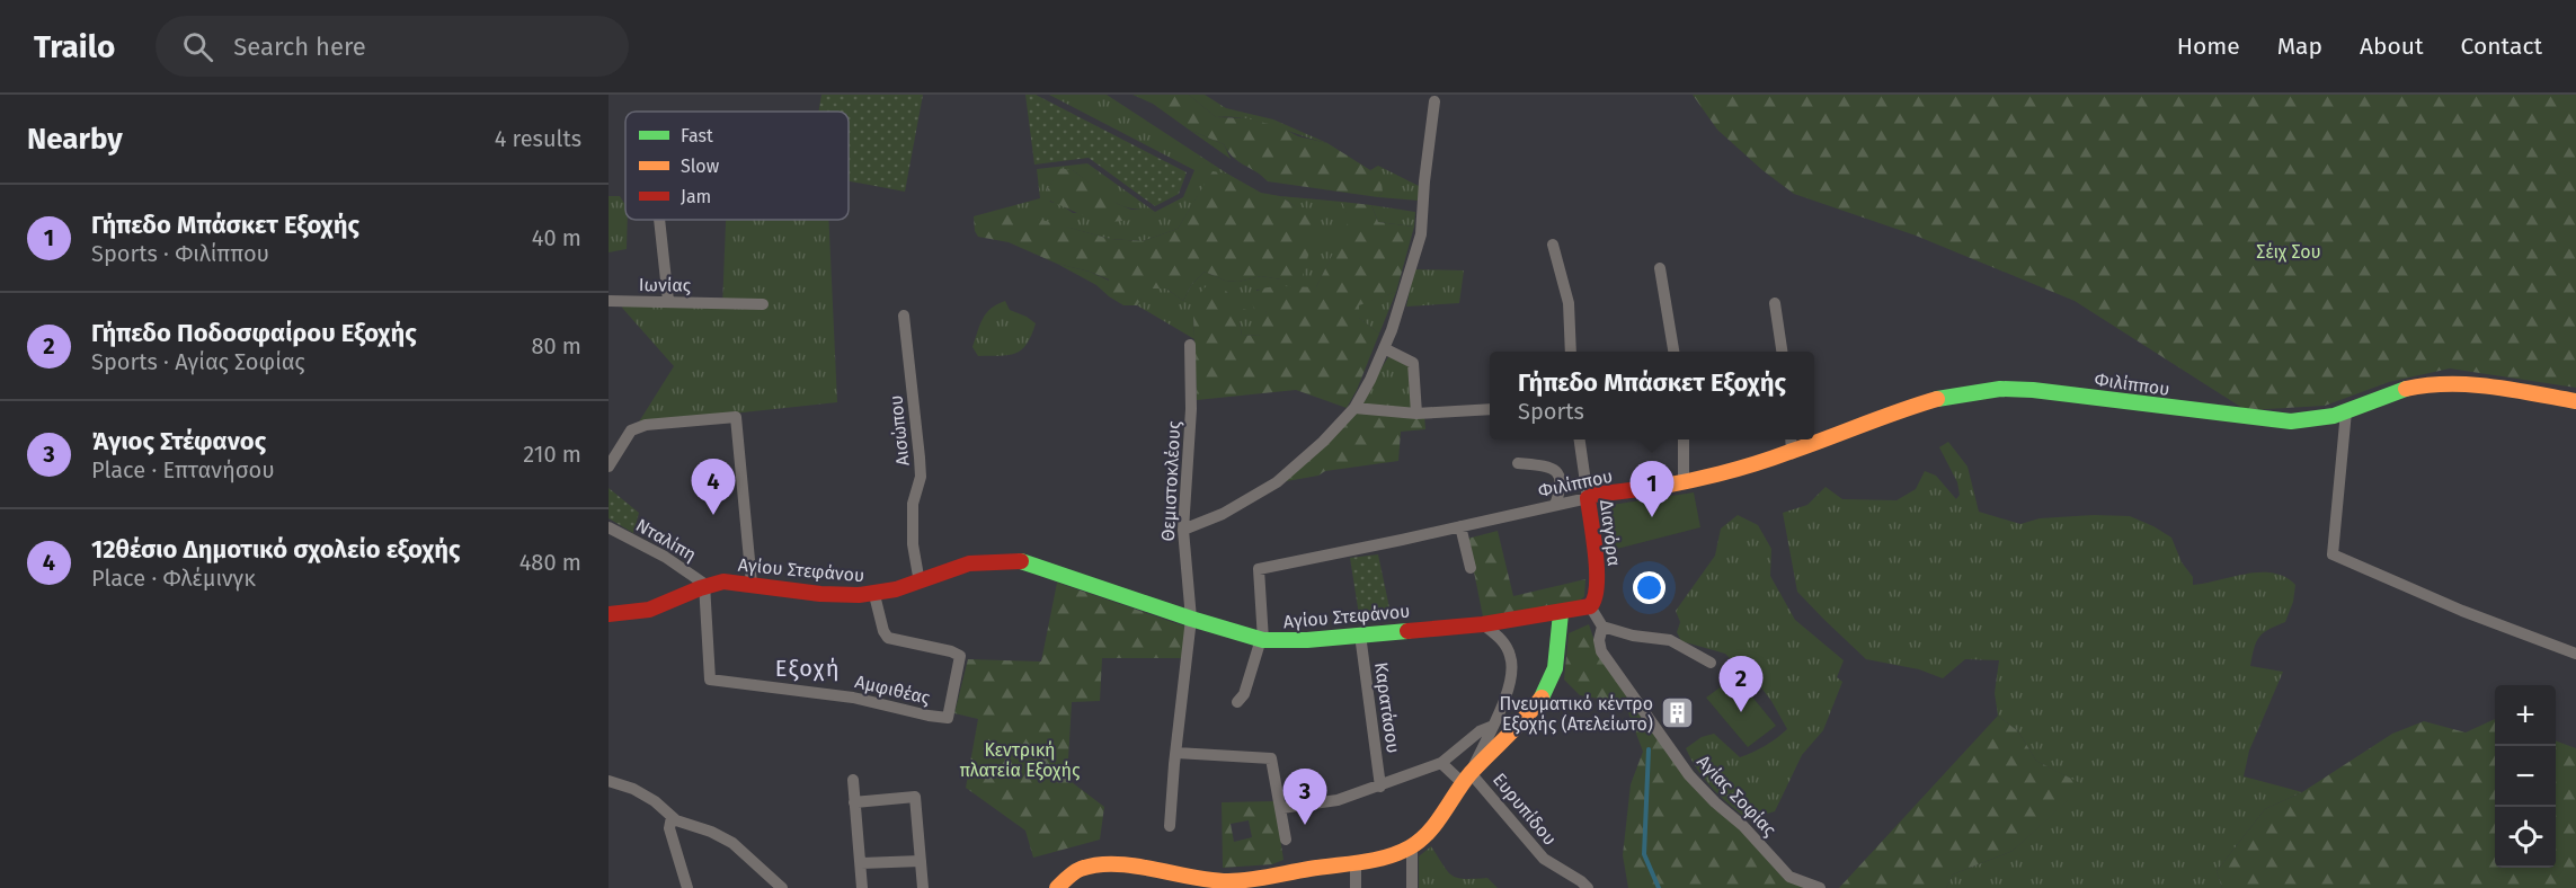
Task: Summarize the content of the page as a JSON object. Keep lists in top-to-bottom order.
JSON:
{
  "streets": {
    "street": [
      "Ιωνίας",
      "Φιλίππου",
      "Αισώπου",
      "Θεμιστοκλέους",
      "Διαγόρα",
      "Νταλίπη",
      "Αγίου Στεφάνου",
      "Αμφιθέας",
      "Καρατάσου",
      "Αγίας Σοφίας",
      "Ευρυπίδου"
    ]
  },
  "crossings": [
    ["Φιλίππου", "Διαγόρα"],
    ["Φιλίππου", "Αγίου Στεφάνου"],
    ["Αισώπου", "Αγίου Στεφάνου"],
    ["Θεμιστοκλέους", "Αγίου Στεφάνου"],
    ["Διαγόρα", "Αγίας Σοφίας"],
    ["Νταλίπη", "Αγίου Στεφάνου"],
    ["Νταλίπη", "Αμφιθέας"],
    ["Αγίου Στεφάνου", "Αμφιθέας"],
    ["Αγίου Στεφάνου", "Καρατάσου"]
  ],
  "districts": ["Εξοχή"],
  "parks": ["Σέιχ Σου", "Κεντρική πλατεία Εξοχής"],
  "places": {
    "building": ["Πνευματικό κέντρο Εξοχής (Ατελείωτο)"]
  },
  "legend": ["Fast", "Slow", "Jam"],
  "page": {
    "header": "Trailo",
    "search": "Search here",
    "nav": [
      "Home",
      "Map",
      "About",
      "Contact"
    ],
    "heading": ["Nearby", "4 results"],
    "list": [
      {
        "mark": "1",
        "name": "Γήπεδο Μπάσκετ Εξοχής",
        "note": "Sports · Φιλίππου",
        "value": "40 m"
      },
      {
        "mark": "2",
        "name": "Γήπεδο Ποδοσφαίρου Εξοχής",
        "note": "Sports · Αγίας Σοφίας",
        "value": "80 m"
      },
      {
        "mark": "3",
        "name": "Άγιος Στέφανος",
        "note": "Place · Επτανήσου",
        "value": "210 m"
      },
      {
        "mark": "4",
        "name": "12θέσιο Δημοτικό σχολείο εξοχής",
        "note": "Place · Φλέμινγκ",
        "value": "480 m"
      }
    ],
    "popup": ["Γήπεδο Μπάσκετ Εξοχής", "Sports"],
    "pins": [
      "4",
      "1",
      "2",
      "3"
    ],
    "map_buttons": ["+", "−"]
  }
}
